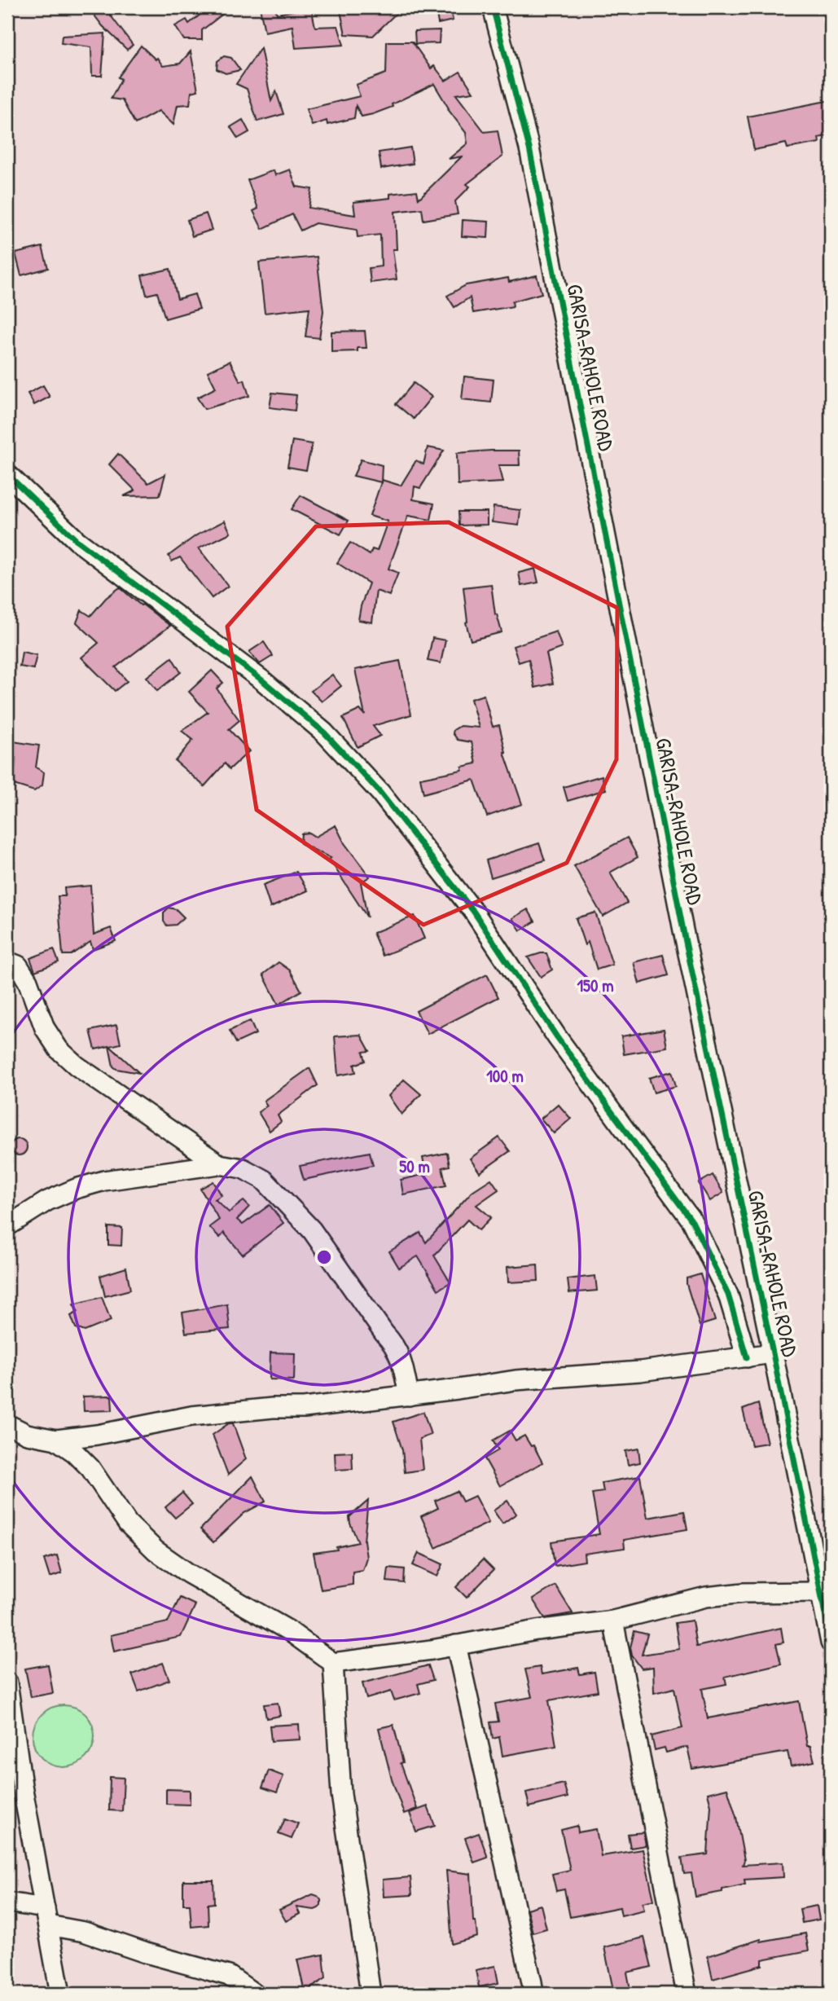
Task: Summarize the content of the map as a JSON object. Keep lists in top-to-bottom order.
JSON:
{
  "streets": {
    "street": ["GARISA-RAHOLE ROAD"]
  },
  "rings": ["150 m", "100 m", "50 m"]
}
